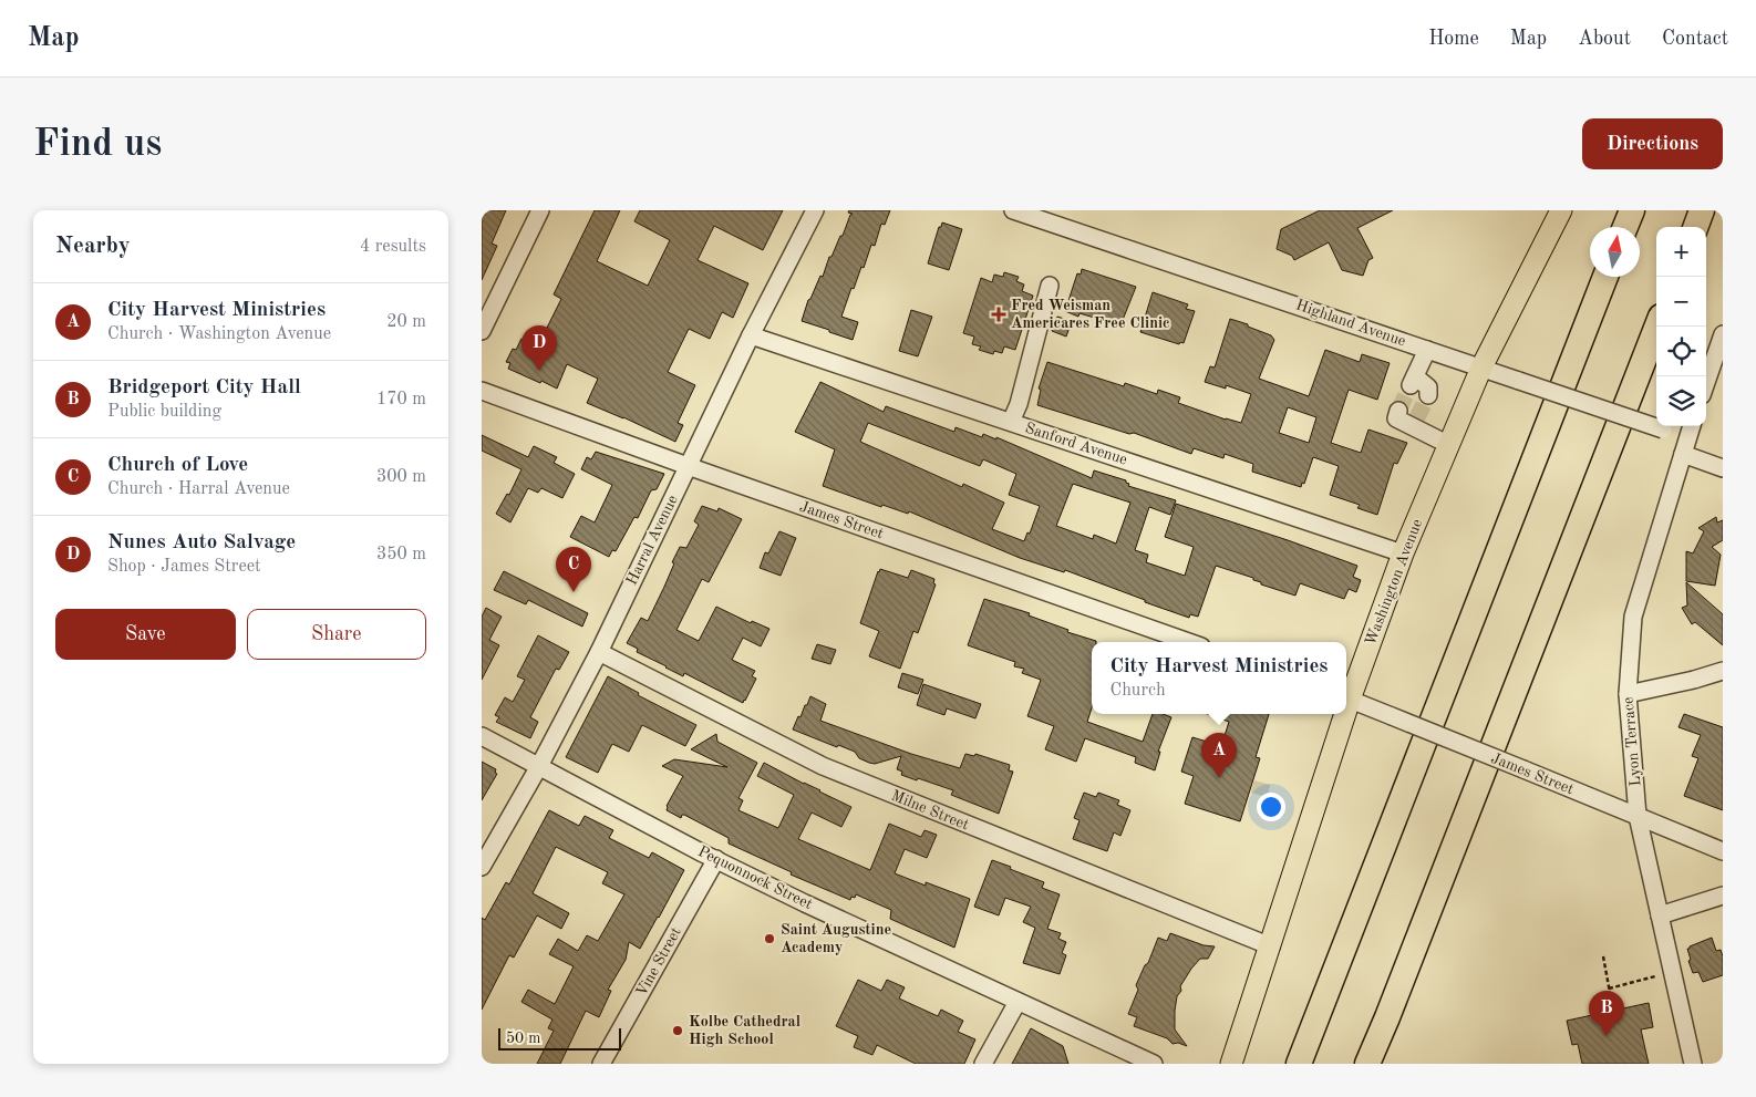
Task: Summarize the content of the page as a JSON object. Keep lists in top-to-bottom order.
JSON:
{
  "streets": {
    "main road": ["Washington Avenue"],
    "street": [
      "Highland Avenue",
      "Sanford Avenue",
      "James Street",
      "Harral Avenue",
      "Lyon Terrace",
      "Milne Street",
      "Pequonnock Street",
      "Vine Street"
    ]
  },
  "crossings": [
    ["Highland Avenue", "Washington Avenue"],
    ["Highland Avenue", "Lyon Terrace"],
    ["Sanford Avenue", "Harral Avenue"],
    ["Sanford Avenue", "Washington Avenue"],
    ["James Street", "Harral Avenue"],
    ["James Street", "Washington Avenue"],
    ["James Street", "Lyon Terrace"],
    ["Harral Avenue", "Milne Street"],
    ["Harral Avenue", "Pequonnock Street"],
    ["Washington Avenue", "Milne Street"],
    ["Pequonnock Street", "Vine Street"]
  ],
  "places": {
    "health": ["Fred Weisman Americares Free Clinic"],
    "other": ["Saint Augustine Academy", "Kolbe Cathedral High School"]
  },
  "scale_bar": "50 m",
  "north": "top",
  "page": {
    "header": "Map",
    "nav": [
      "Home",
      "Map",
      "About",
      "Contact"
    ],
    "buttons": [
      "Directions",
      ["Save", "Share"]
    ],
    "title": "Find us",
    "heading": ["Nearby", "4 results"],
    "map_buttons": ["+", "−"],
    "list": [
      {
        "mark": "A",
        "name": "City Harvest Ministries",
        "note": "Church · Washington Avenue",
        "value": "20 m"
      },
      {
        "mark": "B",
        "name": "Bridgeport City Hall",
        "note": "Public building",
        "value": "170 m"
      },
      {
        "mark": "C",
        "name": "Church of Love",
        "note": "Church · Harral Avenue",
        "value": "300 m"
      },
      {
        "mark": "D",
        "name": "Nunes Auto Salvage",
        "note": "Shop · James Street",
        "value": "350 m"
      }
    ],
    "pins": [
      "D",
      "C",
      "A",
      "B"
    ],
    "popup": ["City Harvest Ministries", "Church"],
    "scale": "50 m"
  }
}
